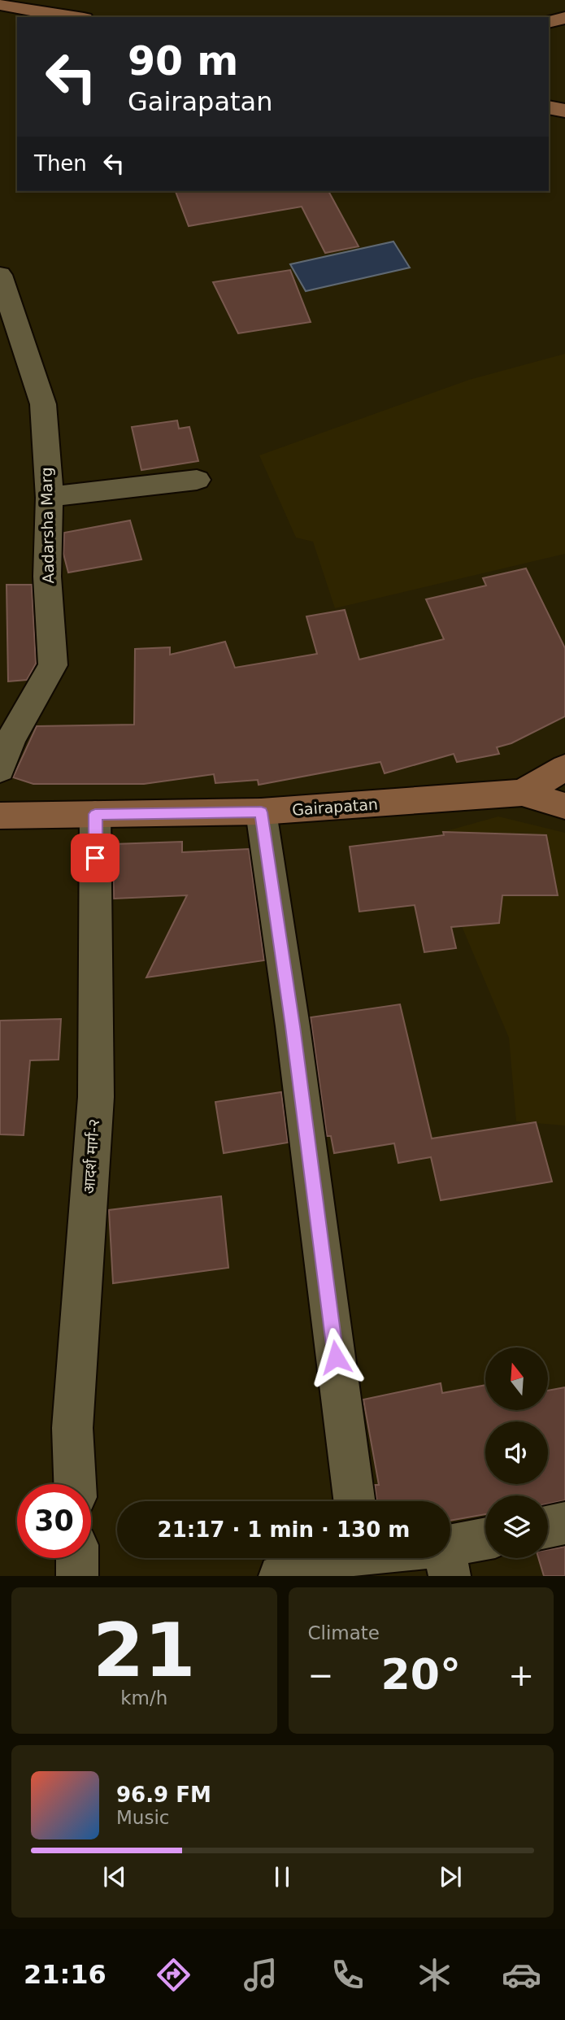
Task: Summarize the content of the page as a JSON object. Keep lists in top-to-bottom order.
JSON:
{
  "streets": {
    "main road": ["Gairapatan"],
    "street": ["Aadarsha Marg", "आदर्श मार्ग-२"]
  },
  "crossings": [
    ["Gairapatan", "आदर्श मार्ग-२"]
  ],
  "north": "top",
  "page": {
    "turn": ["90 m", "Gairapatan"],
    "then": "Then",
    "limit": "30",
    "trip": "21:17 · 1 min · 130 m",
    "tile": [
      ["21", "km/h"],
      "Climate"
    ],
    "heat": ["−", "20°", "+"],
    "song": ["96.9 FM", "Music"],
    "tabs": "21:16"
  }
}
